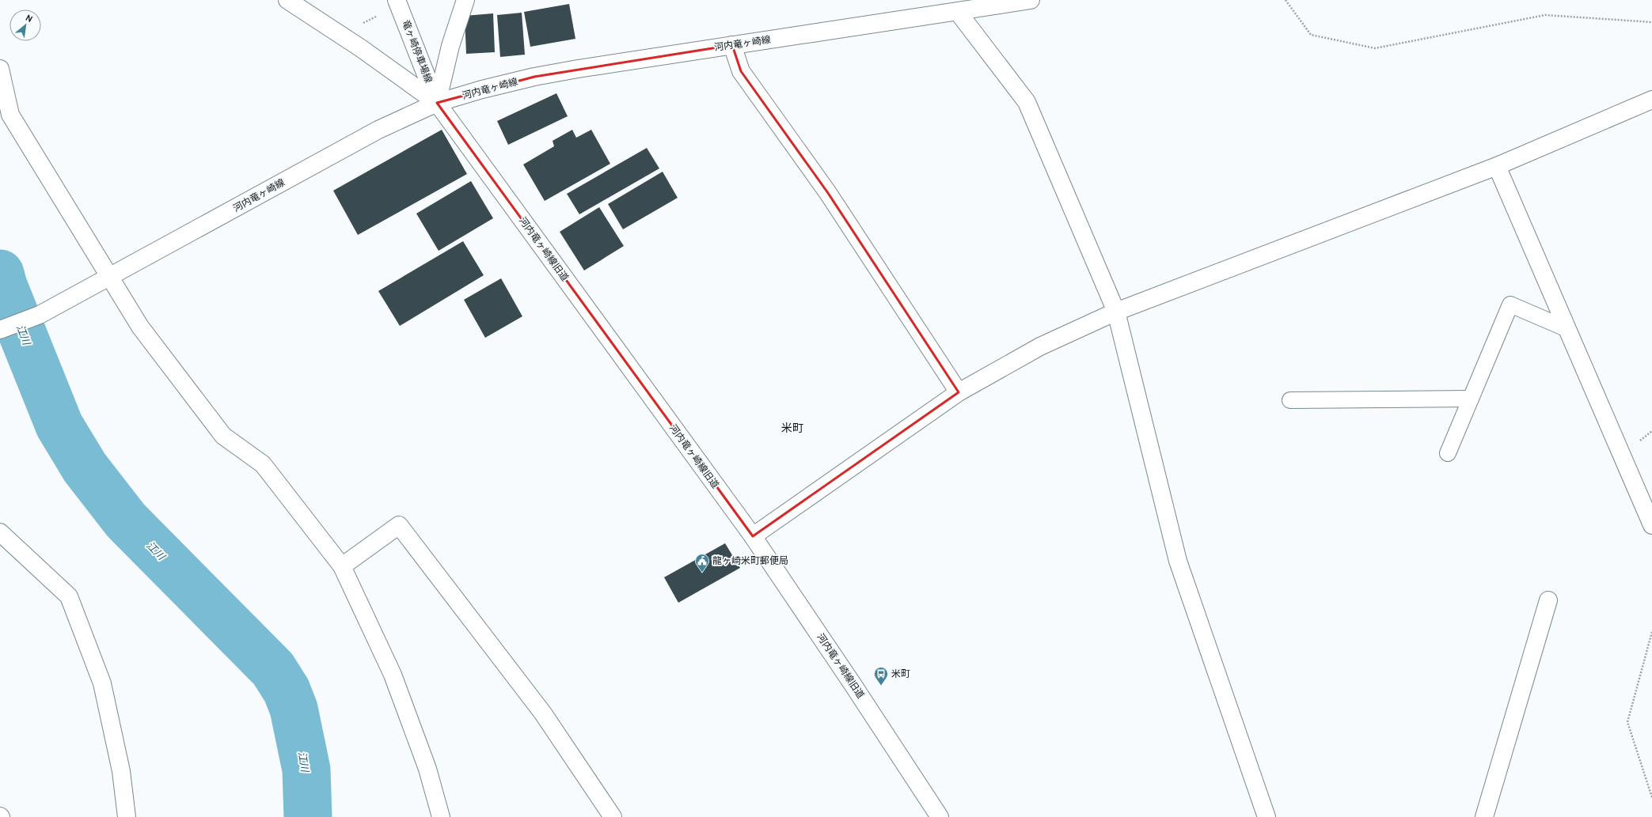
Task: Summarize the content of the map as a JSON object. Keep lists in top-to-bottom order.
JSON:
{
  "streets": {
    "street": ["河内竜ヶ崎線", "竜ヶ崎停車場線", "河内竜ヶ崎線旧道"]
  },
  "crossings": [
    ["河内竜ヶ崎線", "竜ヶ崎停車場線"],
    ["河内竜ヶ崎線", "河内竜ヶ崎線旧道"],
    ["竜ヶ崎停車場線", "河内竜ヶ崎線旧道"]
  ],
  "districts": ["米町"],
  "water": ["江川"],
  "places": {
    "public building": ["龍ヶ崎米町郵便局"],
    "bus stop": ["米町"]
  },
  "north": "top right"
}
